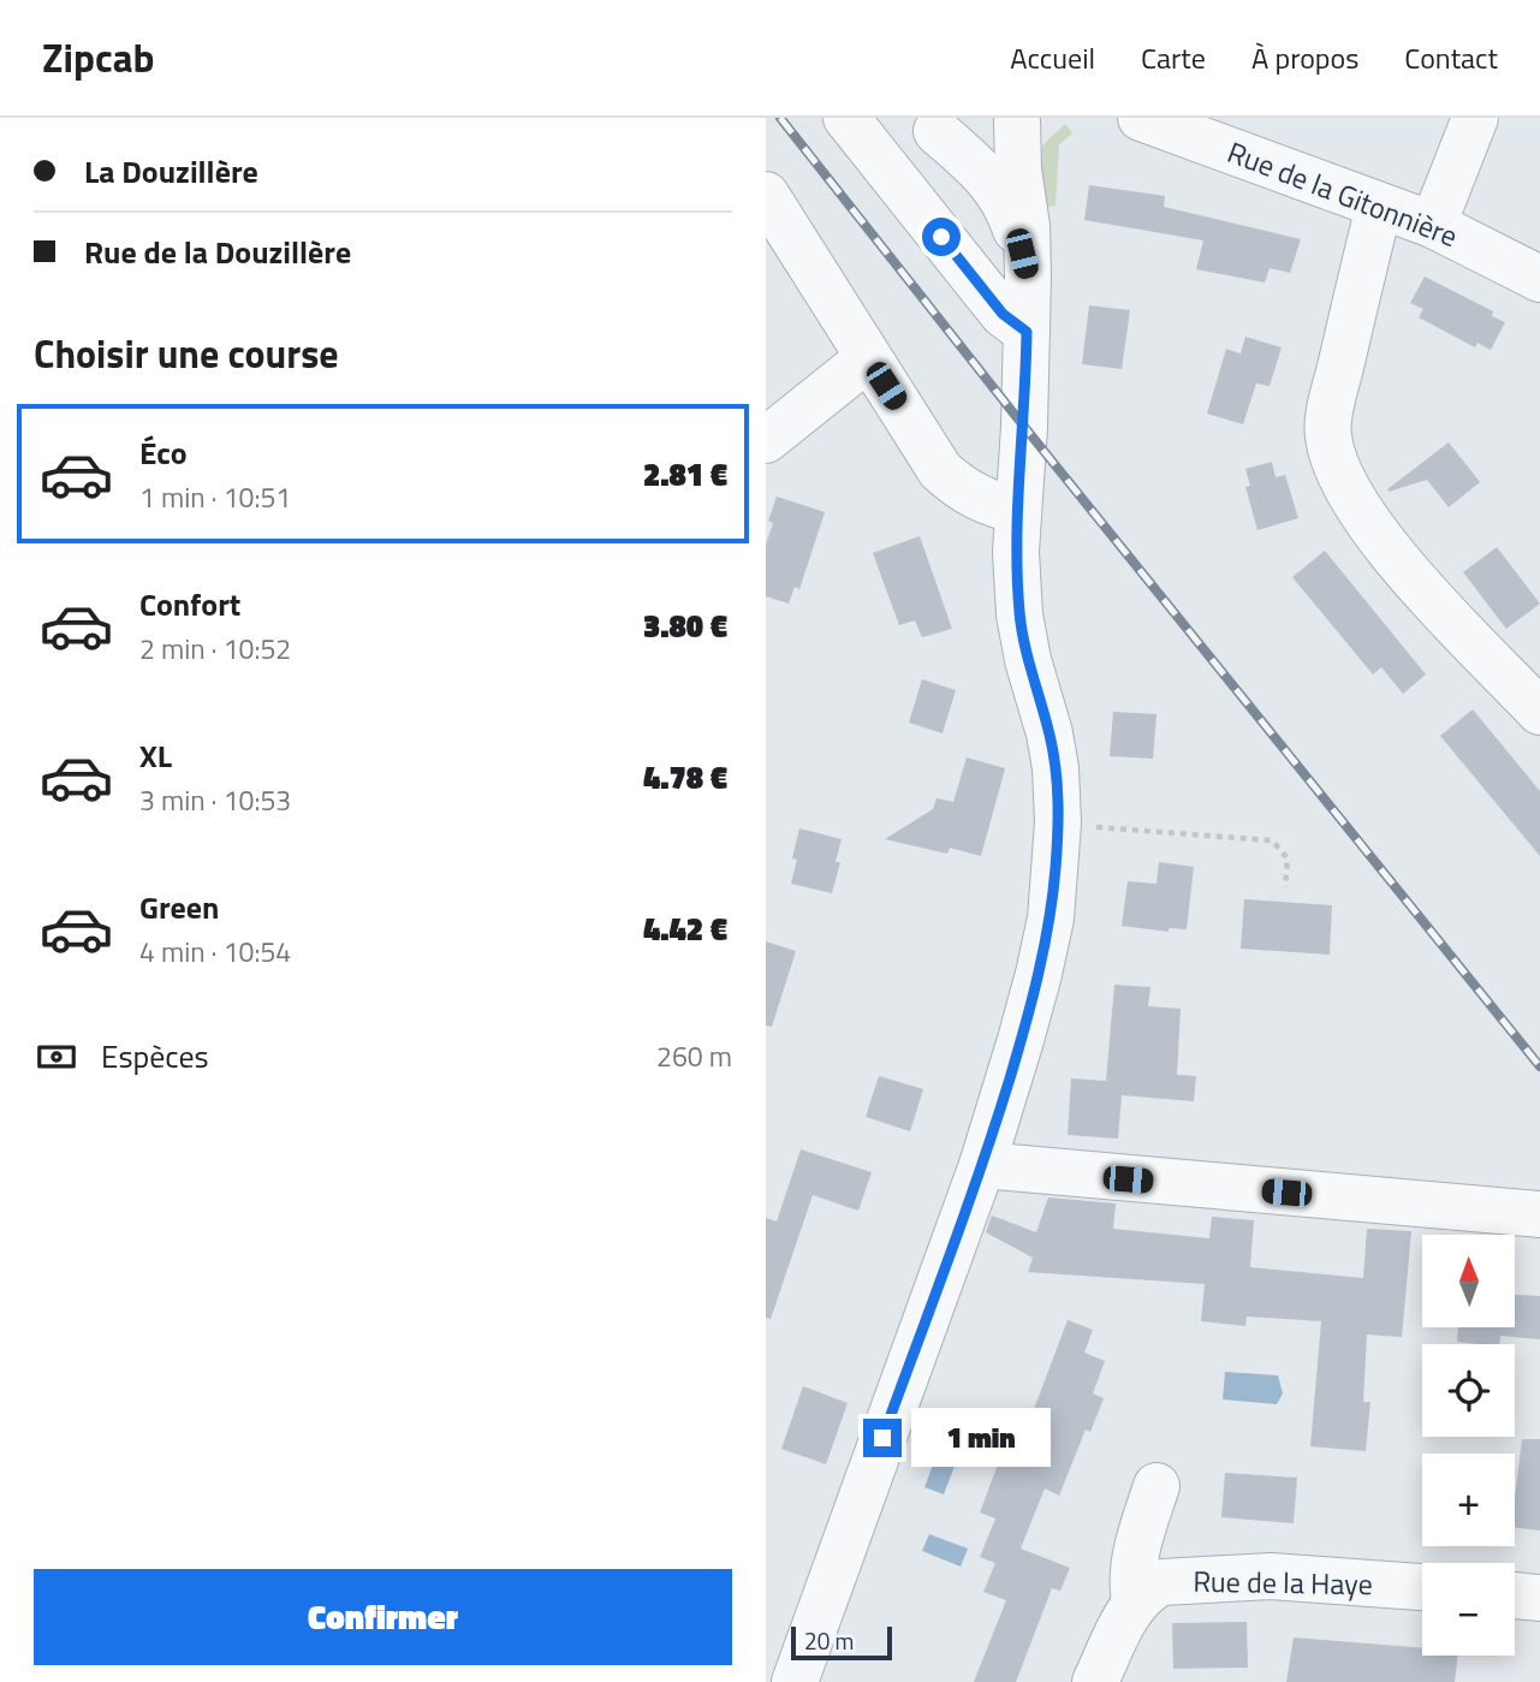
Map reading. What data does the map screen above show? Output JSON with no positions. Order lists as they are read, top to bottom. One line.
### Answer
{"streets":{"street":["Rue de la Gitonnière","Rue de la Haye"]},"scale_bar":"20 m","north":"top","page":{"header":"Zipcab","nav":["Accueil","Carte","À propos","Contact"],"banner":["La Douzillère","Rue de la Douzillère"],"heading":"Choisir une course","list":[{"name":"Éco","note":"1 min · 10:51","value":"2.81 €"},{"name":"Confort","note":"2 min · 10:52","value":"3.80 €"},{"name":"XL","note":"3 min · 10:53","value":"4.78 €"},{"name":"Green","note":"4 min · 10:54","value":"4.42 €"}],"pay":["Espèces","260 m"],"map_buttons":["+","−"],"bubble":"1 min","buttons":"Confirmer","scale":"20 m"}}
